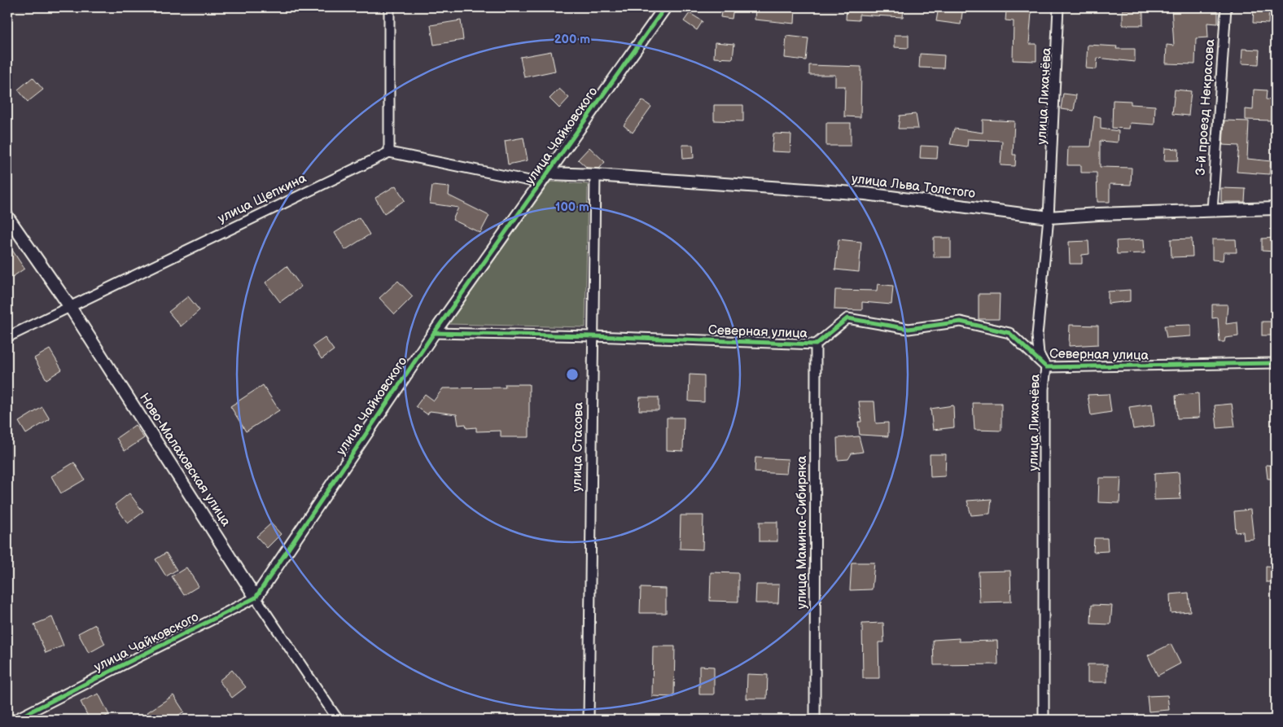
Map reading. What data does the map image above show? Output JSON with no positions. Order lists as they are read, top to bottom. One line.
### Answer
{"streets":{"street":["улица Лихачёва","3-й проезд Некрасова","улица Чайковского","улица Льва Толстого","улица Щепкина","Северная улица","улица Стасова","Ново-Малаховская улица","улица Мамина-Сибиряка"]},"crossings":[["улица Лихачёва","улица Льва Толстого"],["улица Лихачёва","Северная улица"],["3-й проезд Некрасова","улица Льва Толстого"],["улица Чайковского","улица Льва Толстого"],["улица Чайковского","Северная улица"],["улица Чайковского","Ново-Малаховская улица"],["улица Льва Толстого","улица Стасова"],["улица Щепкина","Ново-Малаховская улица"],["Северная улица","улица Стасова"],["Северная улица","улица Мамина-Сибиряка"]],"rings":["200 m","100 m"]}
